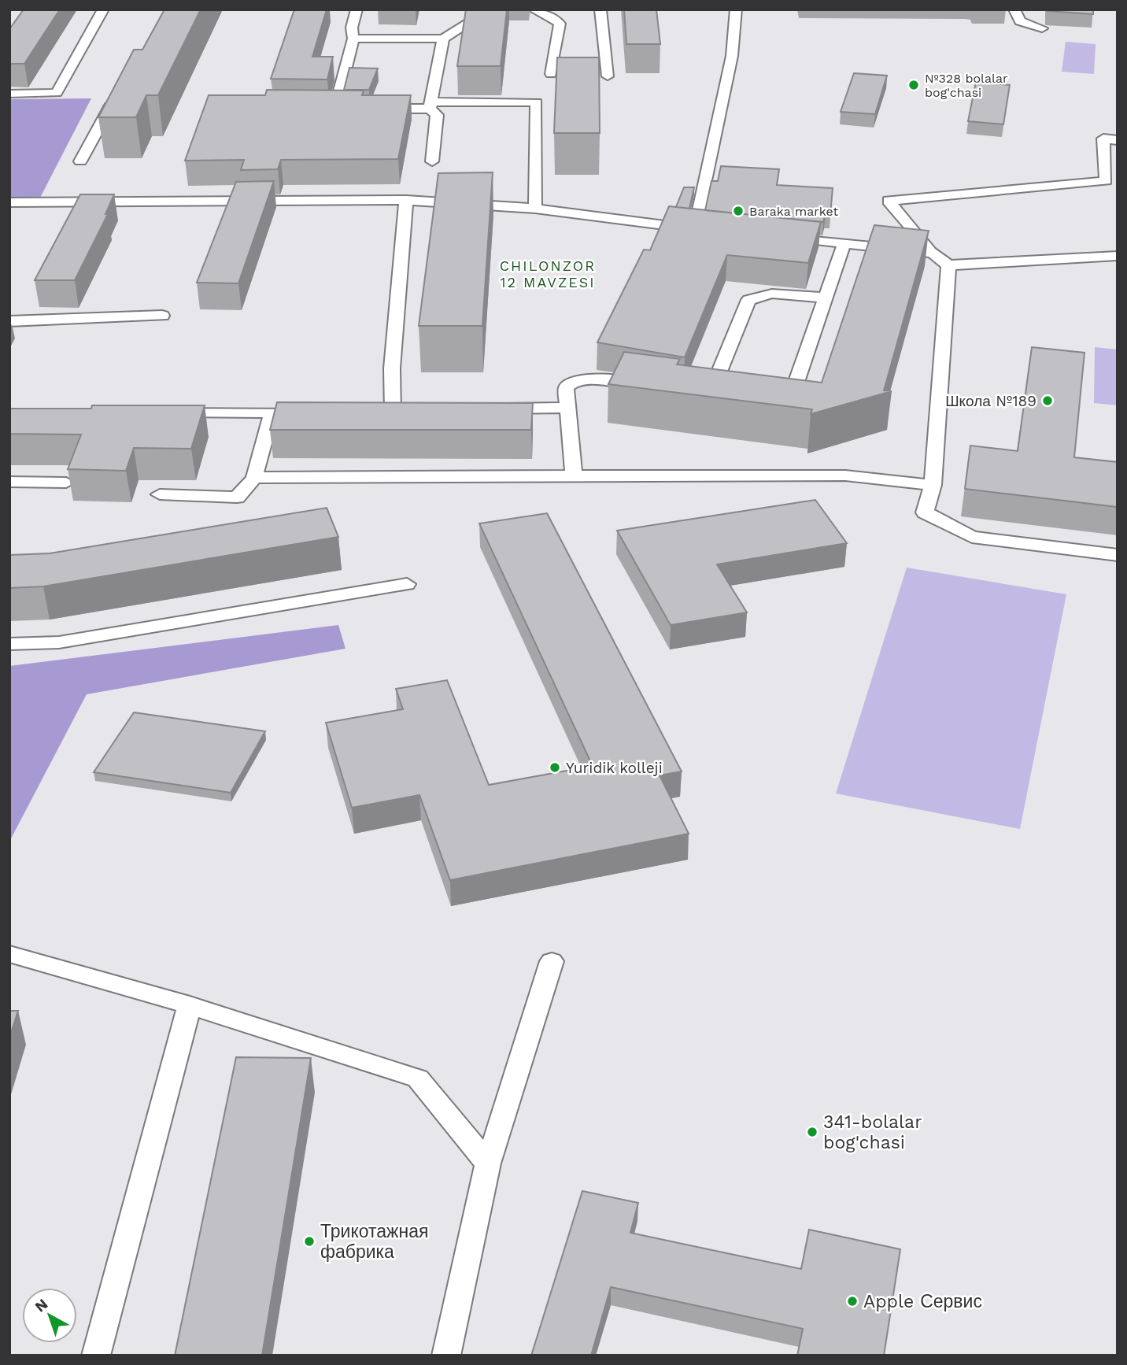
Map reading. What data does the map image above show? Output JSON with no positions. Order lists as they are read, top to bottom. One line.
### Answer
{"districts":["CHILONZOR 12 MAVZESI"],"places":["№328 bolalar bog'chasi","Baraka market","Школа №189","Yuridik kolleji","341-bolalar bog'chasi","Трикотажная фабрика","Apple Сервис"],"north":"top left"}
